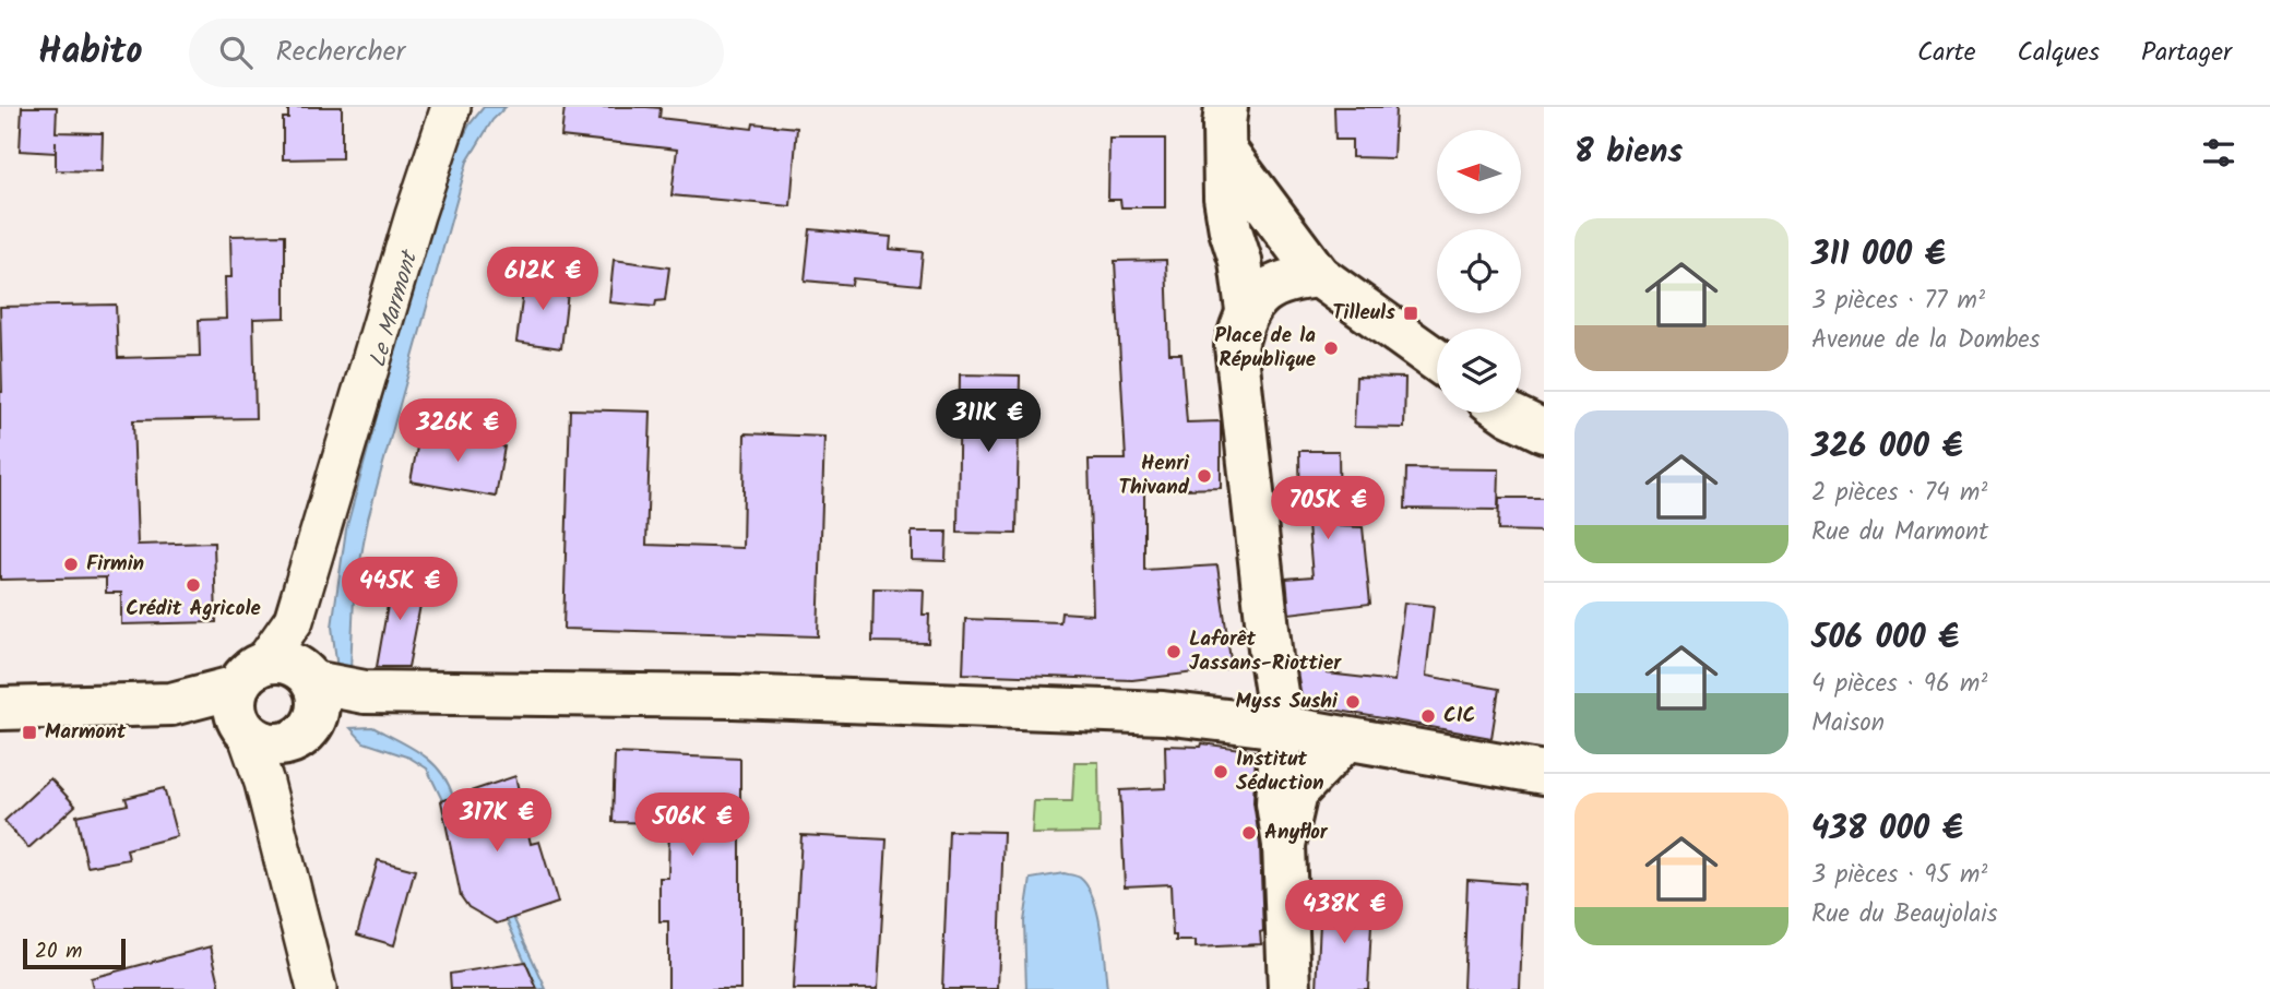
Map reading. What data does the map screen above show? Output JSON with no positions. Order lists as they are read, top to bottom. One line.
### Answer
{"water":["Le Marmont"],"places":{"transit":["Tilleuls","Marmont"],"other":["Place de la République","Henri Thivand","Firmin","Crédit Agricole","Laforêt Jassans-Riottier","Myss Sushi","CIC","Institut Séduction","Anyflor"]},"scale_bar":"20 m","north":"left","page":{"header":"Habito","search":"Rechercher","nav":["Carte","Calques","Partager"],"heading":"8 biens","list":[{"name":"311 000 €","note":"3 pièces · 77 m² · Avenue de la Dombes"},{"name":"326 000 €","note":"2 pièces · 74 m² · Rue du Marmont"},{"name":"506 000 €","note":"4 pièces · 96 m² · Maison"},{"name":"438 000 €","note":"3 pièces · 95 m² · Rue du Beaujolais"}],"price":["612K €","311K €","326K €","705K €","445K €","317K €","506K €","438K €"],"scale":"20 m"}}
